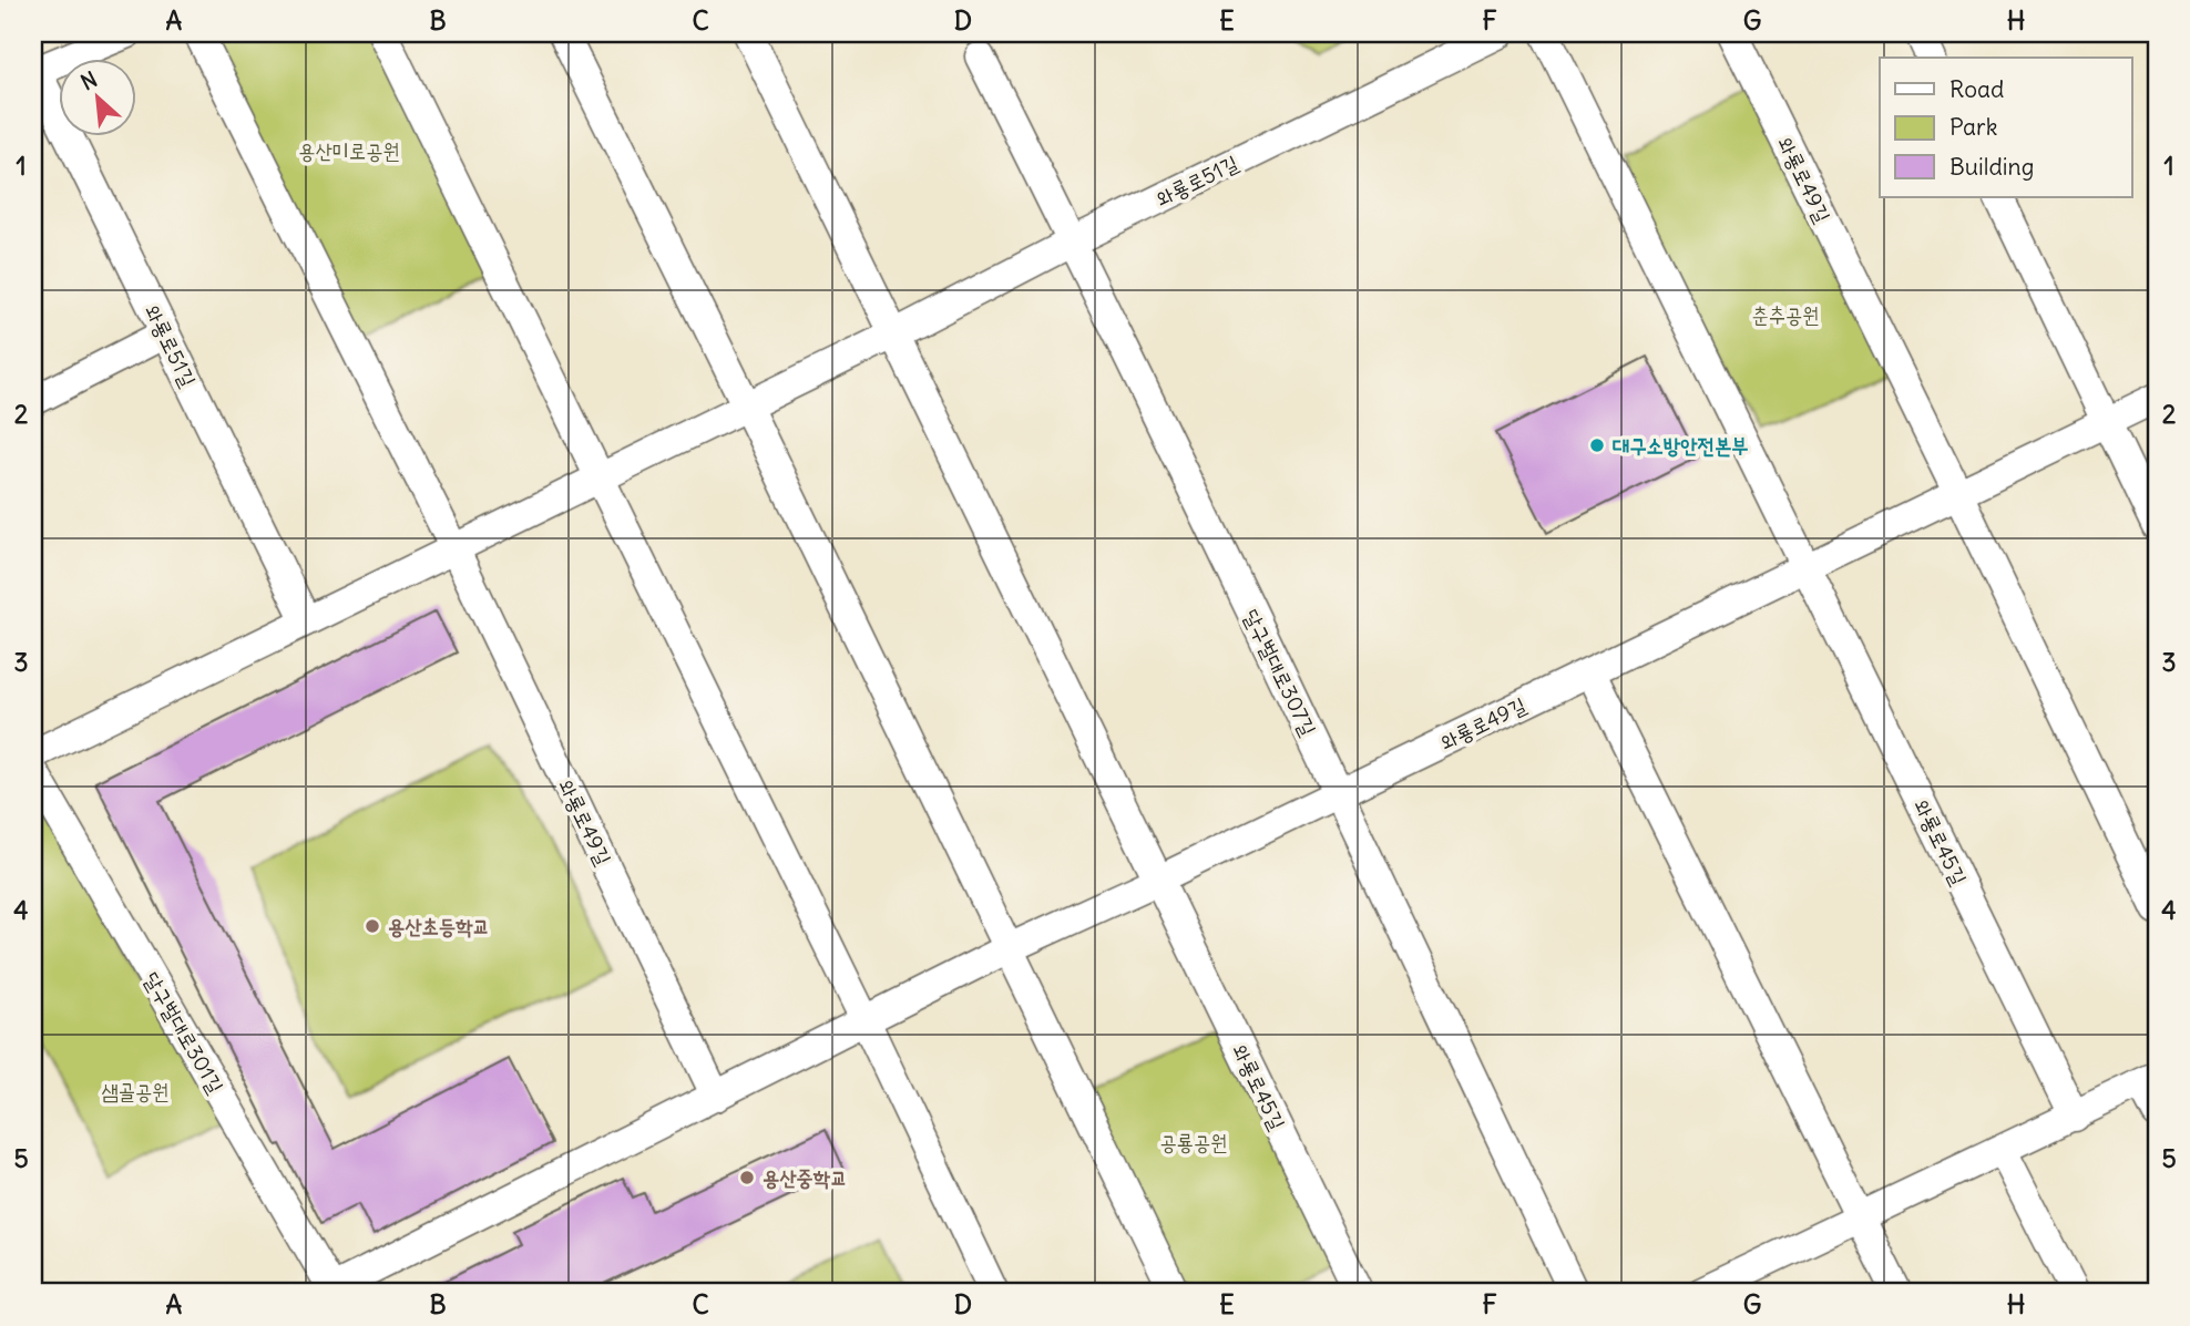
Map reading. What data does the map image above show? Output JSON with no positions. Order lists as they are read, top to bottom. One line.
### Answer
{"streets":{"street":["와룡로49길","와룡로51길","달구벌대로307길","와룡로45길","달구벌대로301길"]},"crossings":[["와룡로49길","와룡로51길"],["와룡로49길","달구벌대로307길"],["와룡로49길","와룡로45길"],["와룡로49길","달구벌대로301길"],["와룡로51길","달구벌대로307길"]],"parks":["용산미로공원","춘추공원","샘골공원","공룡공원"],"places":["대구소방안전본부","용산초등학교","용산중학교"],"legend":["Road","Park","Building"],"north":"top left","grid":{"columns":["A","B","C","D","E","F","G","H"],"rows":["1","2","3","4","5"]}}
